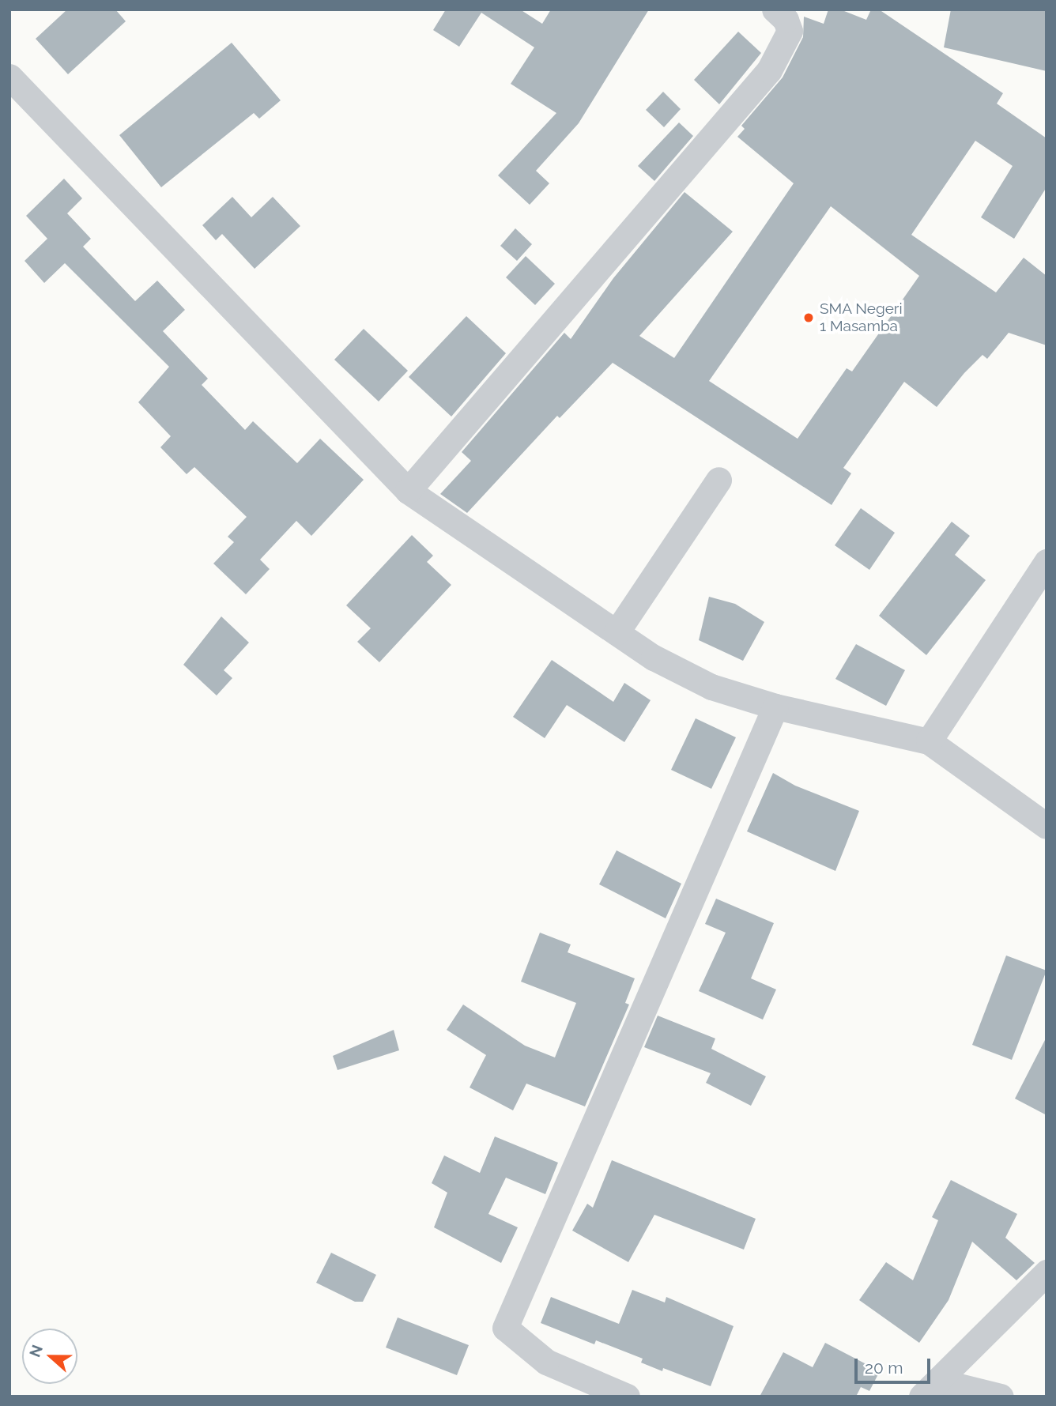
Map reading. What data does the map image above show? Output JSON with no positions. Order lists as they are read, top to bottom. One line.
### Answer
{"places":["SMA Negeri 1 Masamba"],"scale_bar":"20 m","north":"left"}
